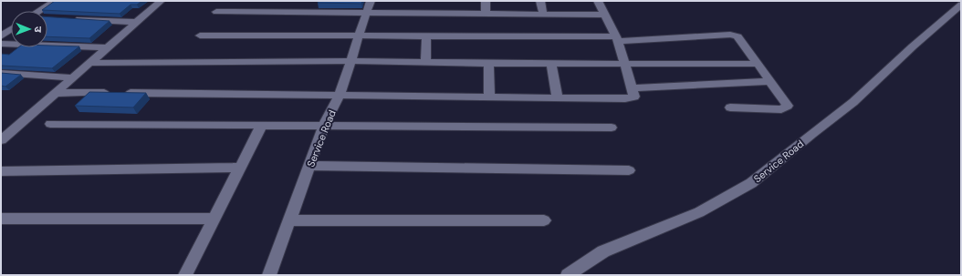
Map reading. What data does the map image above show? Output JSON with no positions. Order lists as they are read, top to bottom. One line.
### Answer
{"streets":{"street":["Service Road"]},"north":"right"}
